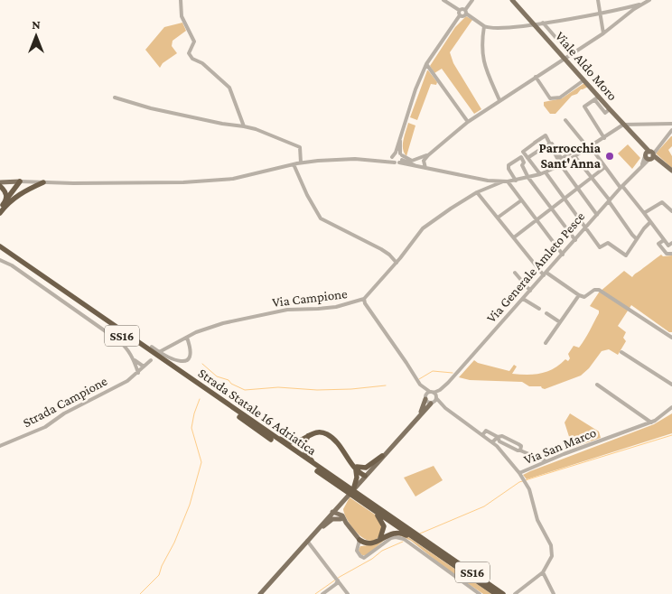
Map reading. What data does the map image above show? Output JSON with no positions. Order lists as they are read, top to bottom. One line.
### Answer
{"streets":{"highway":["SS16","Strada Statale 16 Adriatica"],"main road":["Viale Aldo Moro"],"street":["Via Generale Amleto Pesce","Via Campione","Strada Campione","Via San Marco"]},"crossings":[["Viale Aldo Moro","Via Generale Amleto Pesce"]],"places":["Parrocchia Sant'Anna"],"north":"top"}
